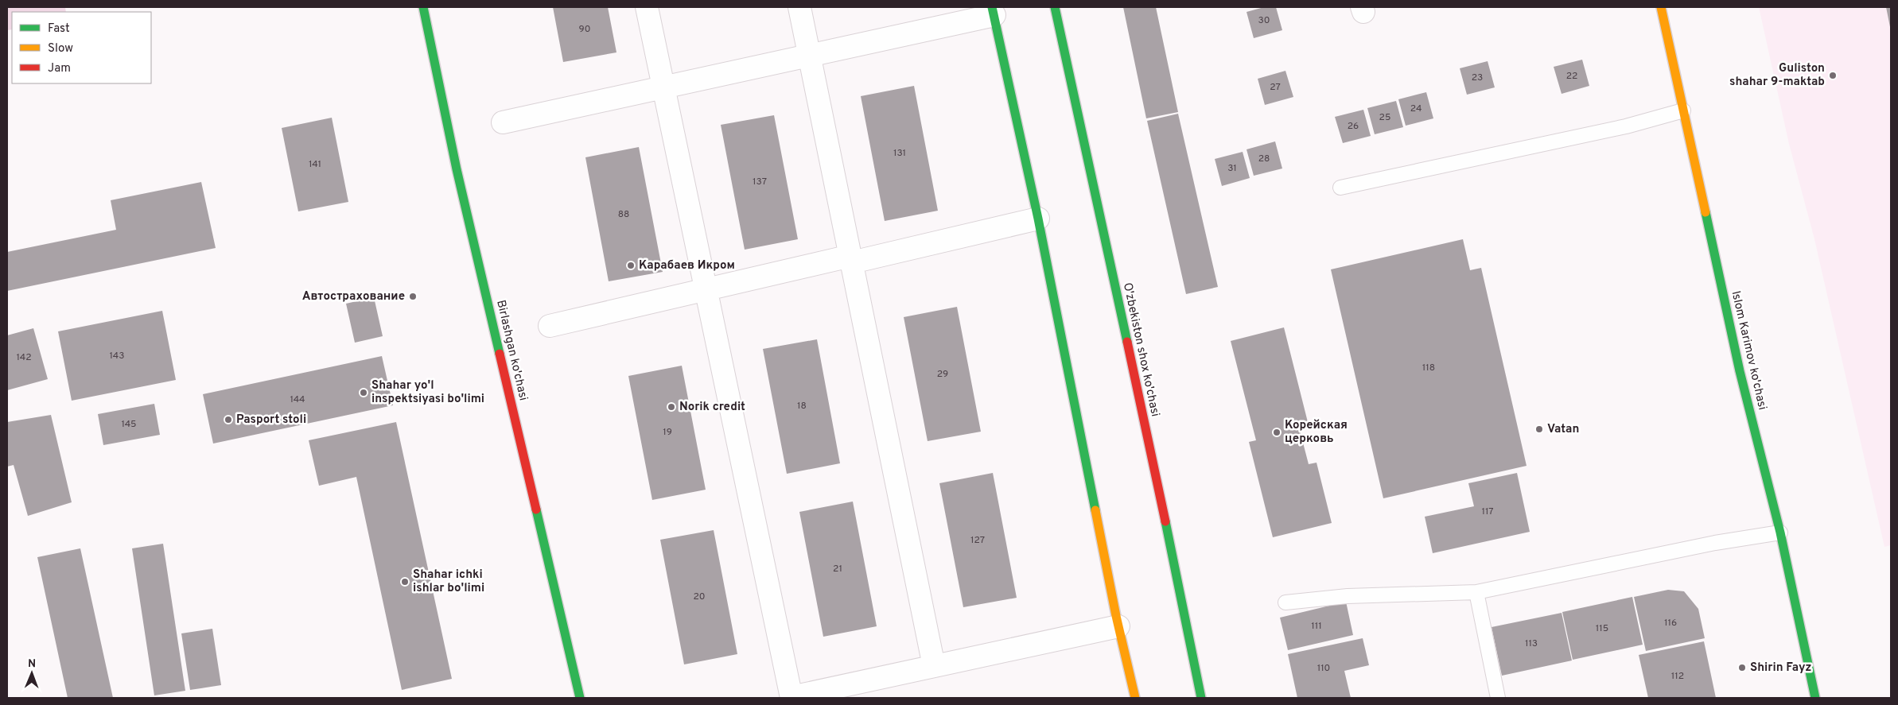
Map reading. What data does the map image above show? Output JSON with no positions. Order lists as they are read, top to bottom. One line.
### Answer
{"streets":{"street":["O'zbekiston shox ko'chasi","Birlashgan ko'chasi","Islom Karimov ko'chasi"]},"places":["Guliston shahar 9-maktab","Карабаев Икром","Автострахование","Shahar yo'l inspektsiyasi bo'limi","Norik credit","Pasport stoli","Vatan","Корейская церковь","Shahar ichki ishlar bo'limi","Shirin Fayz"],"house_numbers":["30","90","22","23","27","24","25","26","131","28","141","31","137","88","143","142","118","29","144","18","145","19","117","127","21","20","116","111","115","113","110","112"],"legend":["Fast","Slow","Jam"],"north":"top"}
